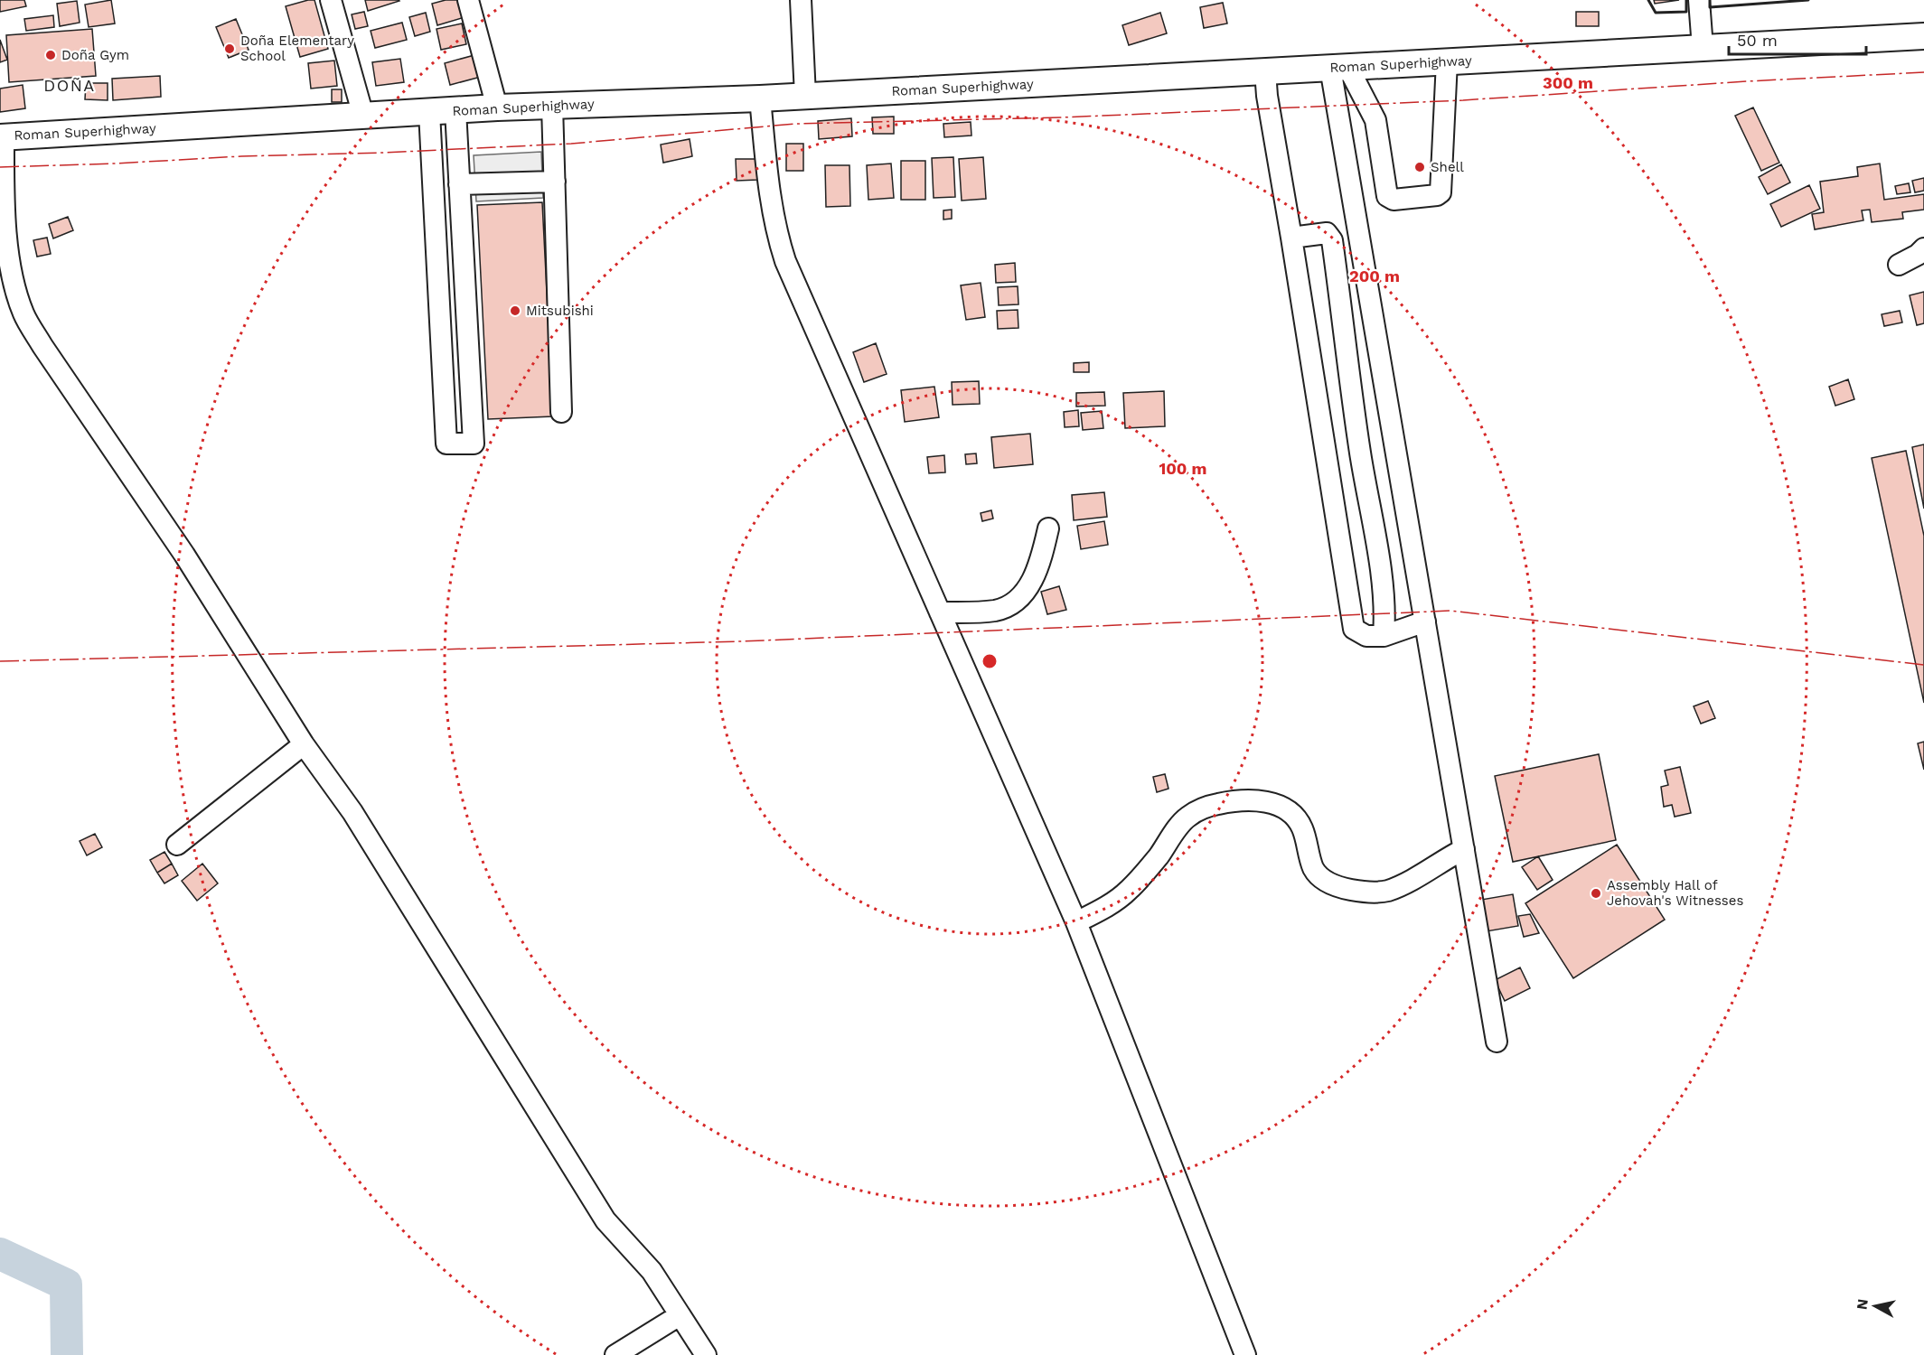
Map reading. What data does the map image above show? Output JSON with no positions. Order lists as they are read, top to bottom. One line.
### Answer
{"streets":{"main road":["Roman Superhighway"]},"districts":["DOÑA"],"places":["Doña Elementary School","Doña Gym","Shell","Mitsubishi","Assembly Hall of Jehovah's Witnesses"],"scale_bar":"50 m","north":"left","rings":["300 m","200 m","100 m"]}
